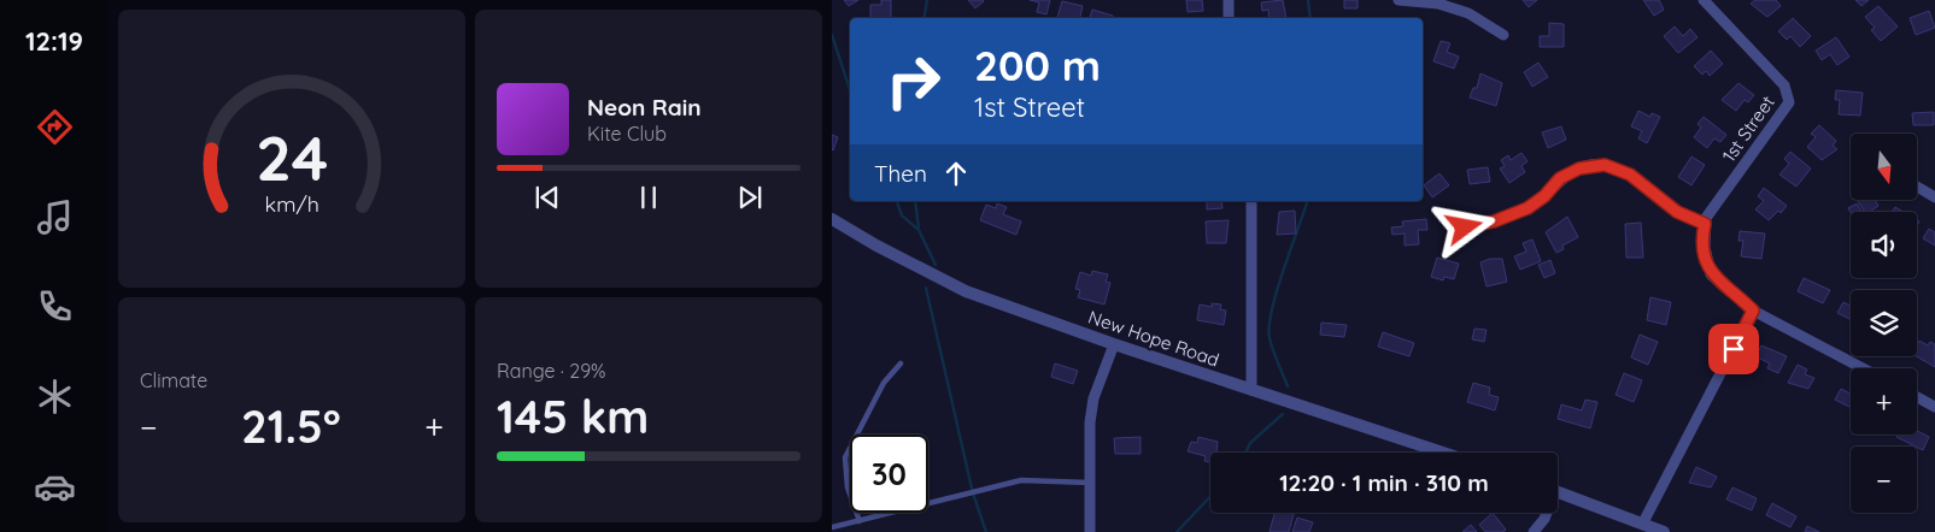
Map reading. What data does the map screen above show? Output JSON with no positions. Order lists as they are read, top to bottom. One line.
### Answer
{"streets":{"street":["1st Street","New Hope Road"]},"north":"bottom","page":{"tabs":"12:19","turn":["200 m","1st Street"],"song":["Neon Rain","Kite Club"],"map_buttons":["+","−"],"then":"Then","tile":["Climate",["Range · 29%","145 km"]],"heat":["−","21.5°","+"],"limit":"30","trip":"12:20 · 1 min · 310 m","gauge":["24","km/h"]}}
